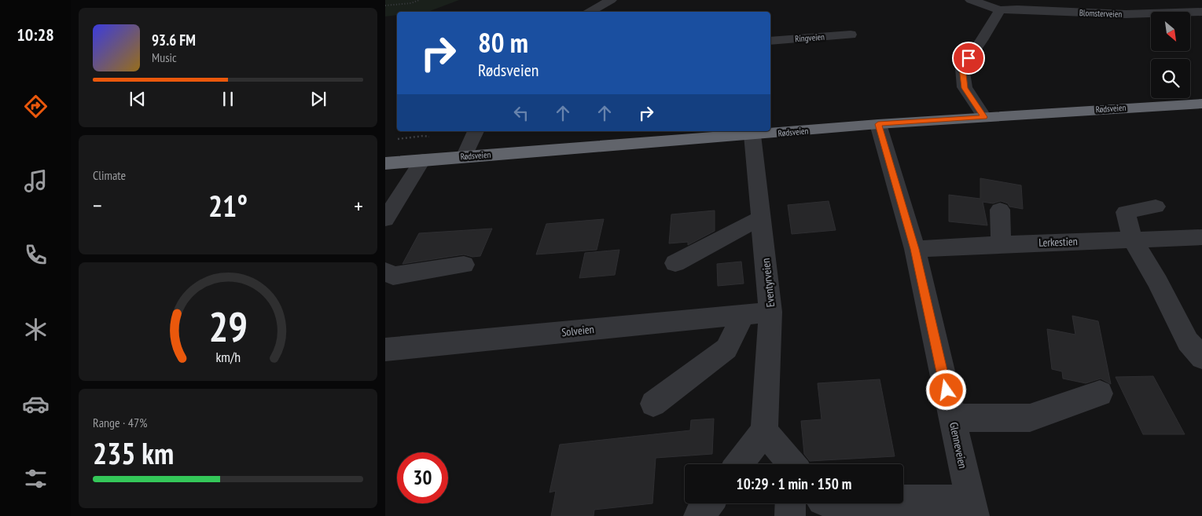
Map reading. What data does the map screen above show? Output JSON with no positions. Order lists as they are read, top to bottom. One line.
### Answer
{"streets":{"highway":["Rødsveien"],"street":["Blomsterveien","Ringveien","Lerkestien","Eventyrveien","Solveien","Glenneveien"]},"crossings":[["Rødsveien","Eventyrveien"],["Rødsveien","Glenneveien"],["Lerkestien","Glenneveien"],["Eventyrveien","Solveien"]],"north":"bottom right","page":{"tabs":"10:28","turn":["80 m","Rødsveien"],"song":["93.6 FM","Music"],"tile":["Climate",["Range · 47%","235 km"]],"heat":["−","21°","+"],"limit":"30","trip":"10:29 · 1 min · 150 m","gauge":["29","km/h"]}}
